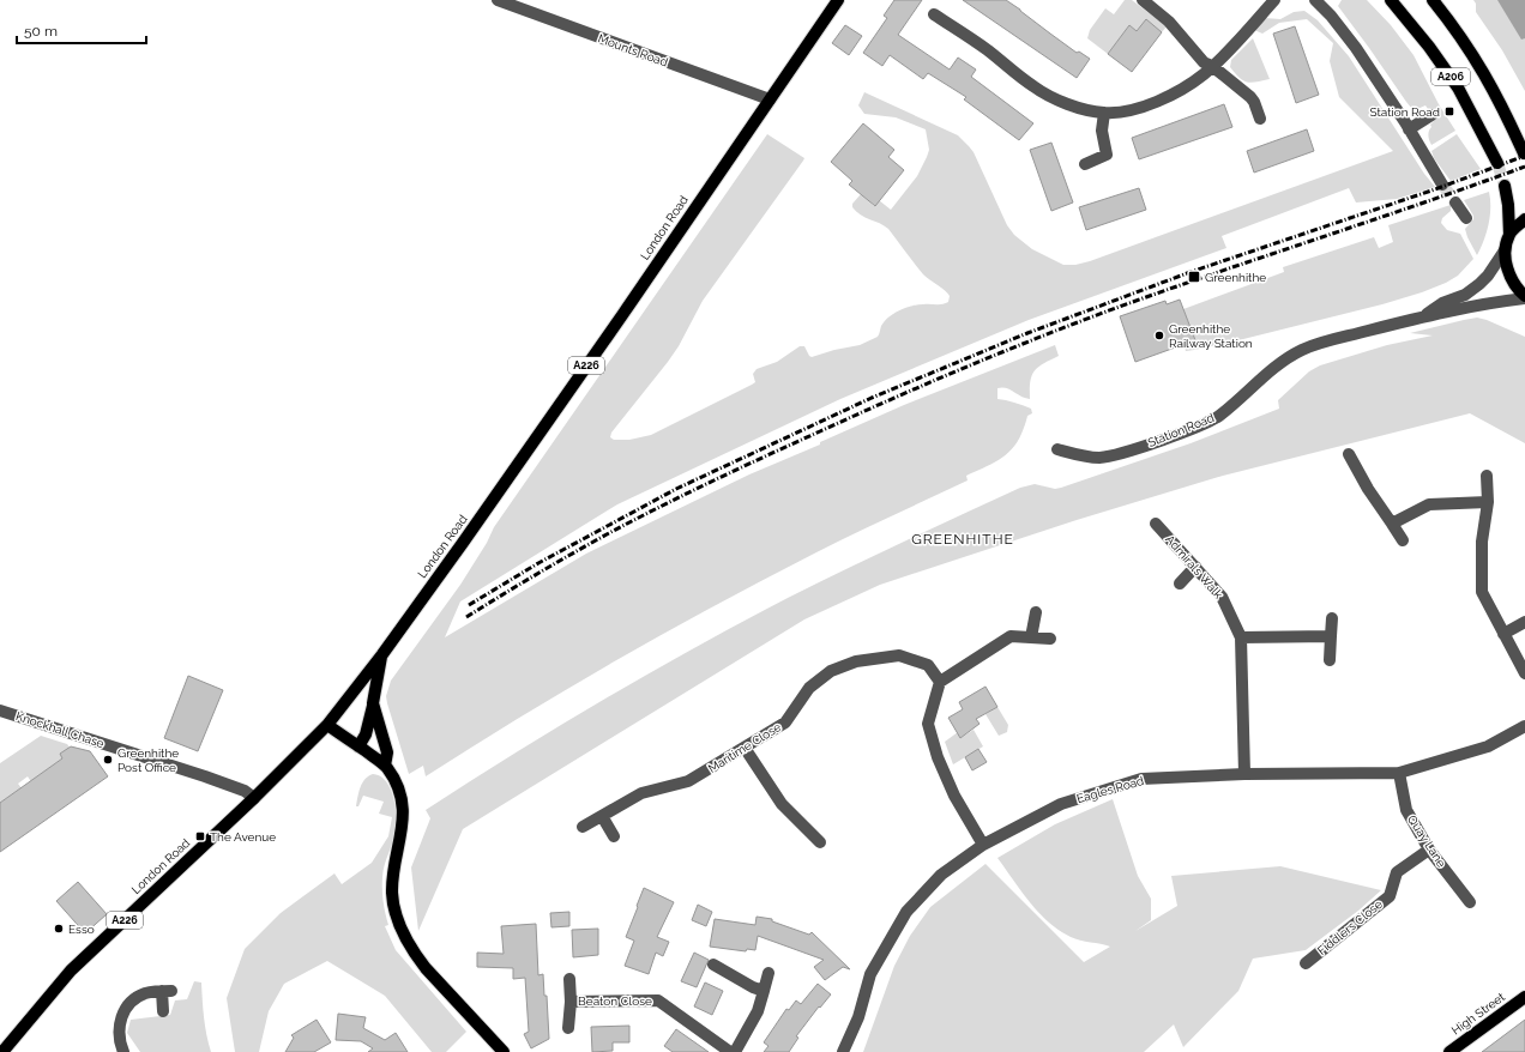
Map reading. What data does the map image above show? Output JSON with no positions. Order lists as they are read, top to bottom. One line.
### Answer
{"streets":{"main road":["A206","London Road","A226","High Street"],"street":["Mounts Road","Station Road","Admirals Walk","Knockhall Chase","Maritime Close","Eagles Road","Quay Lane","Fiddlers Close","Beaton Close"]},"crossings":[["Mounts Road","London Road"],["London Road","Knockhall Chase"],["Admirals Walk","Eagles Road"],["Eagles Road","Quay Lane"],["Quay Lane","Fiddlers Close"]],"districts":["GREENHITHE"],"places":{"transit":["Station Road","Greenhithe","The Avenue"],"other":["Greenhithe Railway Station","Greenhithe Post Office","Esso"]},"scale_bar":"50 m"}
